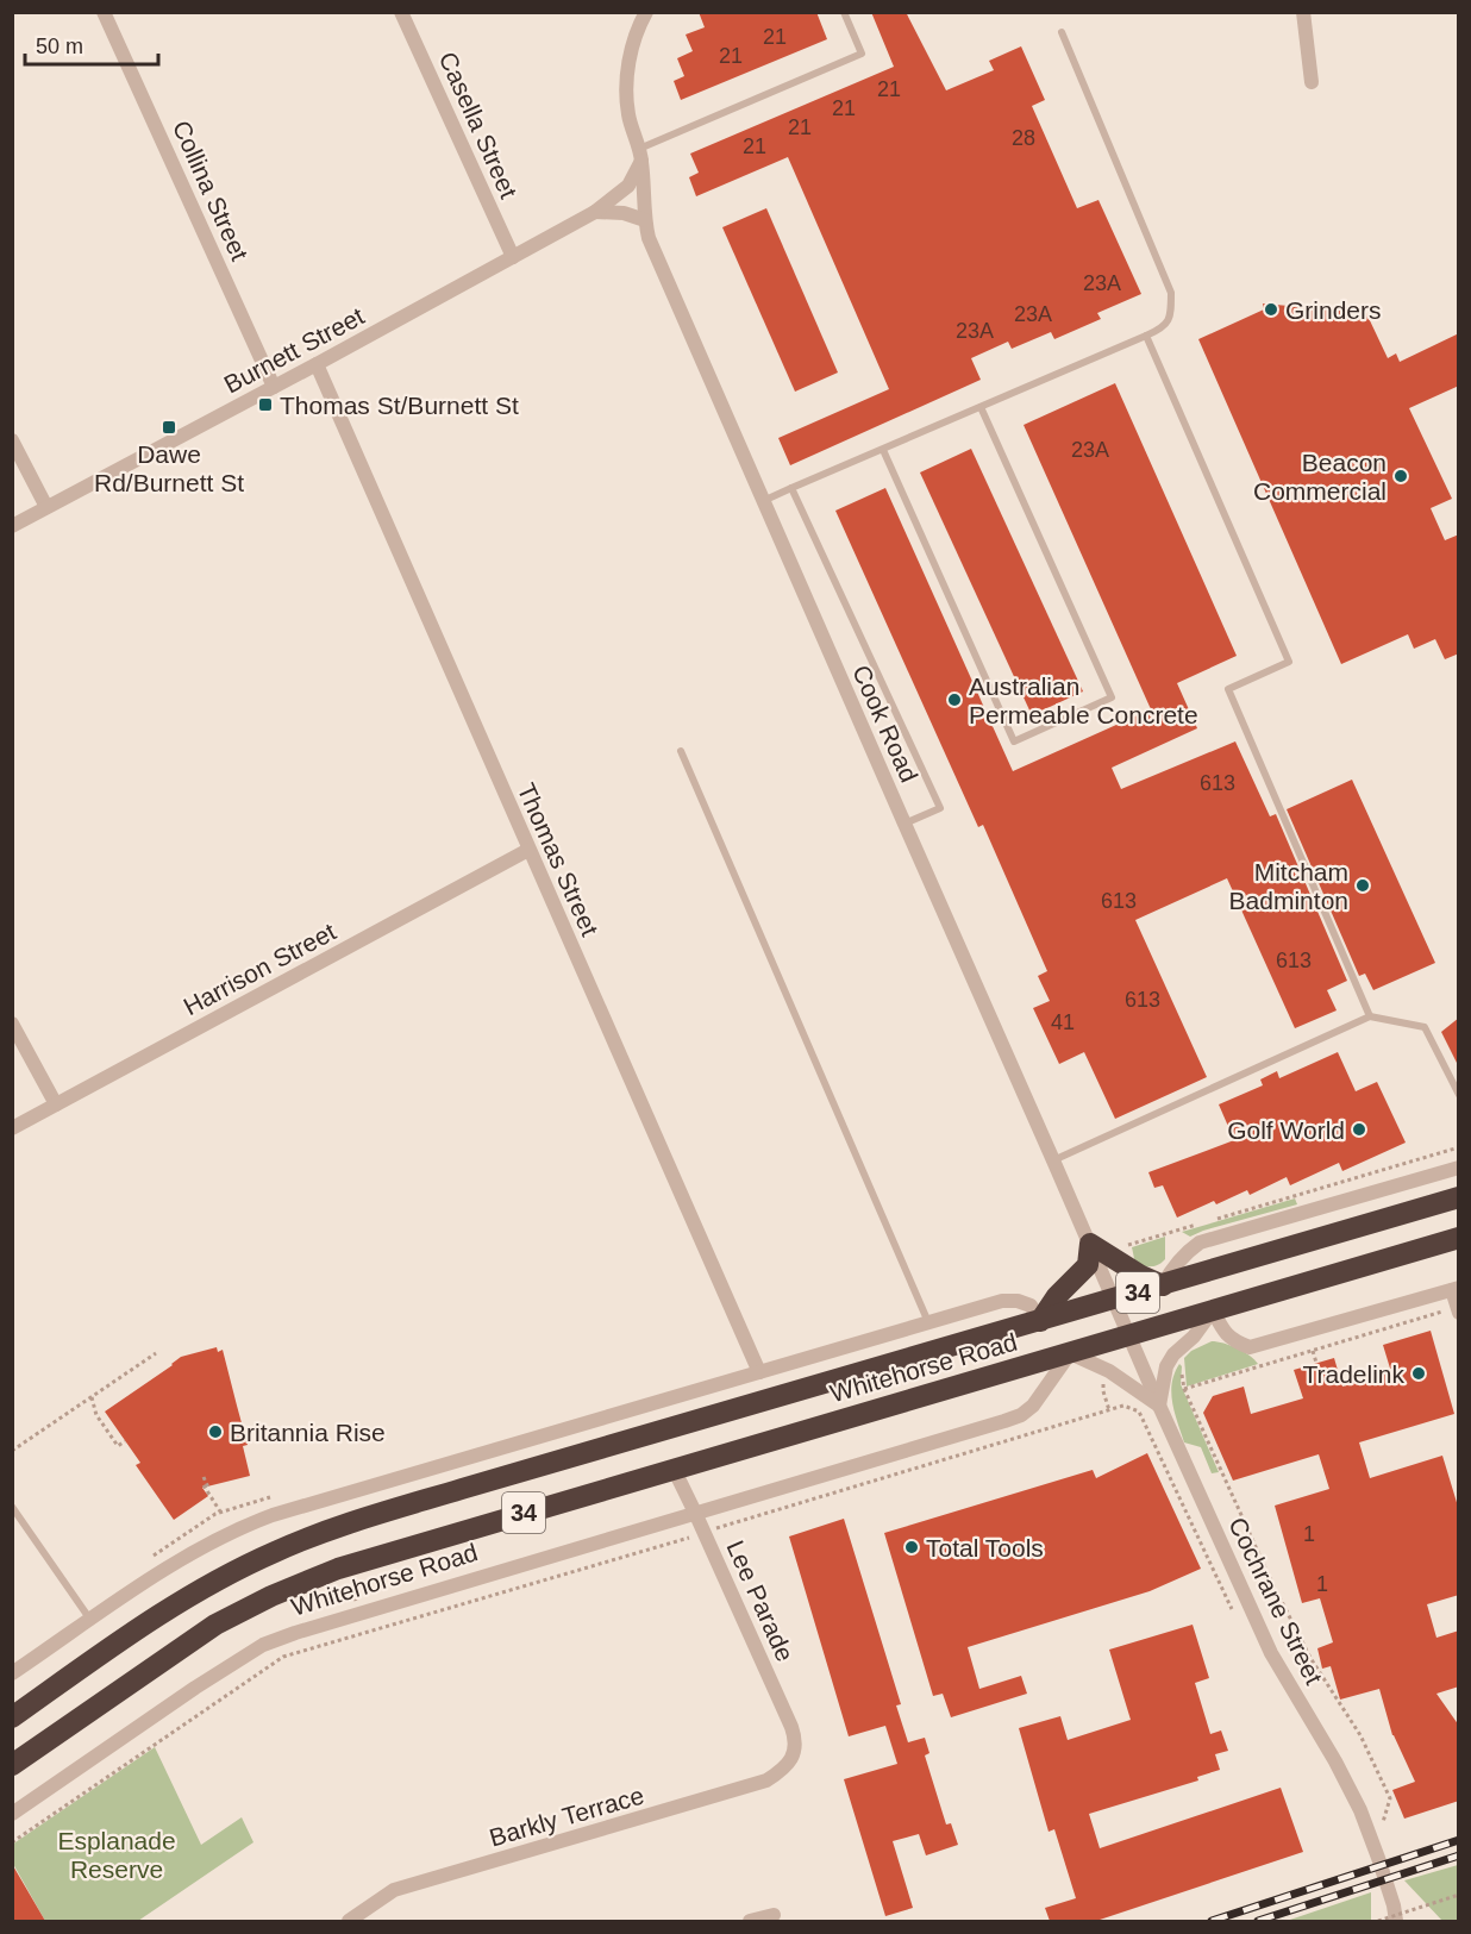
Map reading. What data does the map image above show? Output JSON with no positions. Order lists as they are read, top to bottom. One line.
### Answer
{"streets":{"highway":["34","Whitehorse Road"],"street":["Casella Street","Collina Street","Burnett Street","Cook Road","Thomas Street","Harrison Street","Lee Parade","Cochrane Street","Barkly Terrace"]},"crossings":[["Casella Street","Burnett Street"],["Collina Street","Burnett Street"],["Burnett Street","Cook Road"],["Burnett Street","Thomas Street"],["Cook Road","Whitehorse Road"],["Cook Road","Cochrane Street"],["Thomas Street","Harrison Street"],["Thomas Street","Whitehorse Road"],["Whitehorse Road","Lee Parade"],["Whitehorse Road","Cochrane Street"],["Lee Parade","Barkly Terrace"]],"parks":["Esplanade Reserve"],"places":{"other":["Grinders","Beacon Commercial","Australian Permeable Concrete","Mitcham Badminton","Golf World","Tradelink","Britannia Rise","Total Tools"],"transit":["Thomas St/Burnett St","Dawe Rd/Burnett St"]},"house_numbers":["21","21","21","21","21","28","21","23A","23A","23A","23A","613","613","613","613","41","1","1"],"scale_bar":"50 m"}
